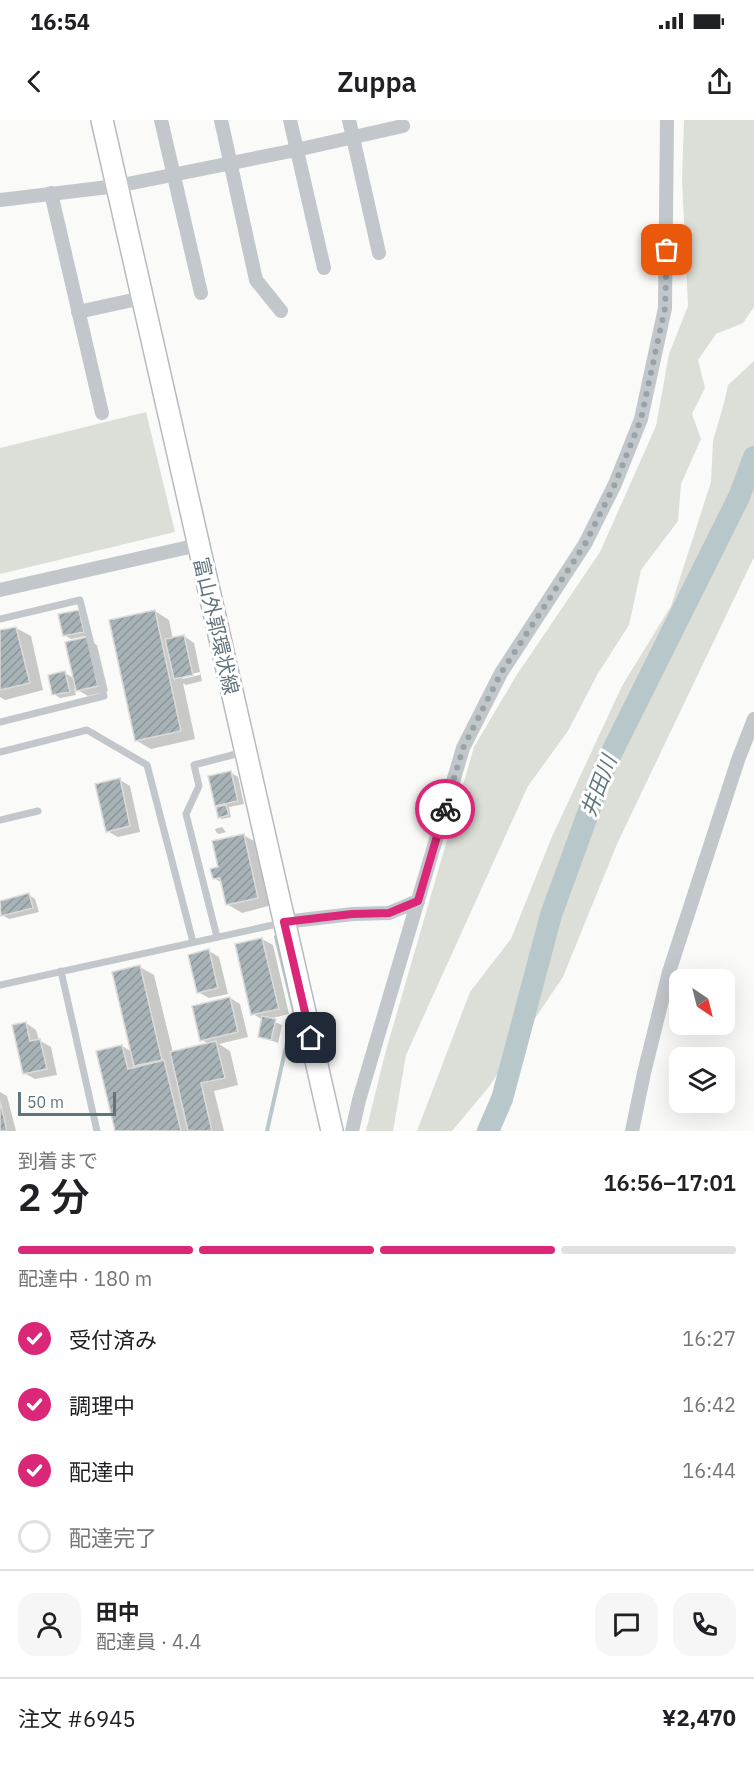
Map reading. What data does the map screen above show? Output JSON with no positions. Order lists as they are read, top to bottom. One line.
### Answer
{"streets":{"main road":["富山外郭環状線"]},"water":["井田川"],"scale_bar":"50 m","north":"bottom right","page":{"status":"16:54","header":"Zuppa","scale":"50 m","heading":["2 分","到着まで","16:56–17:01"],"panel":["田中","配達員 · 4.4","注文 #6945","¥2,470"],"bar":"配達中 · 180 m","list":[["受付済み","16:27"],["調理中","16:42"],["配達中","16:44"],"配達完了"]}}
